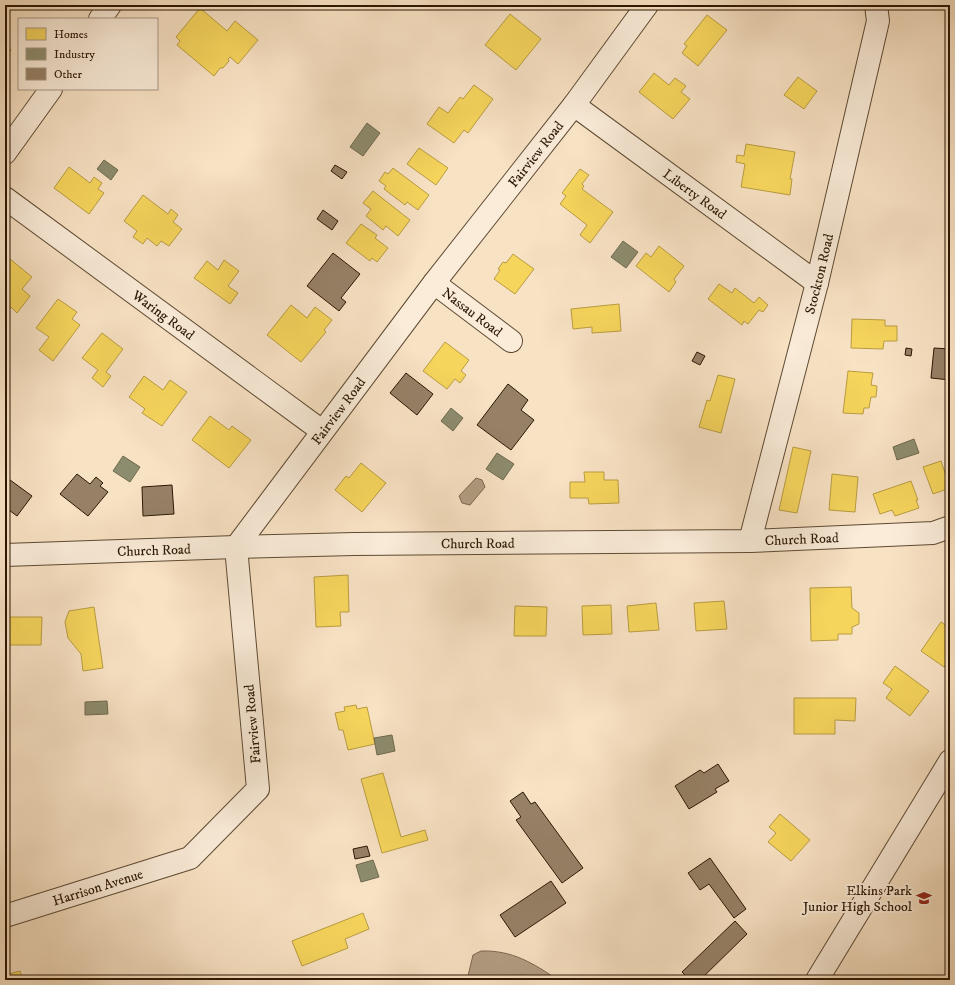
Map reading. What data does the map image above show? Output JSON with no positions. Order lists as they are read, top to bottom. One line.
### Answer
{"streets":{"street":["Fairview Road","Liberty Road","Stockton Road","Nassau Road","Waring Road","Church Road","Harrison Avenue"]},"crossings":[["Fairview Road","Liberty Road"],["Fairview Road","Nassau Road"],["Fairview Road","Waring Road"],["Fairview Road","Church Road"],["Fairview Road","Harrison Avenue"],["Liberty Road","Stockton Road"],["Stockton Road","Church Road"]],"places":{"school or university":["Elkins Park Junior High School"]},"legend":["Homes","Industry","Other"]}
